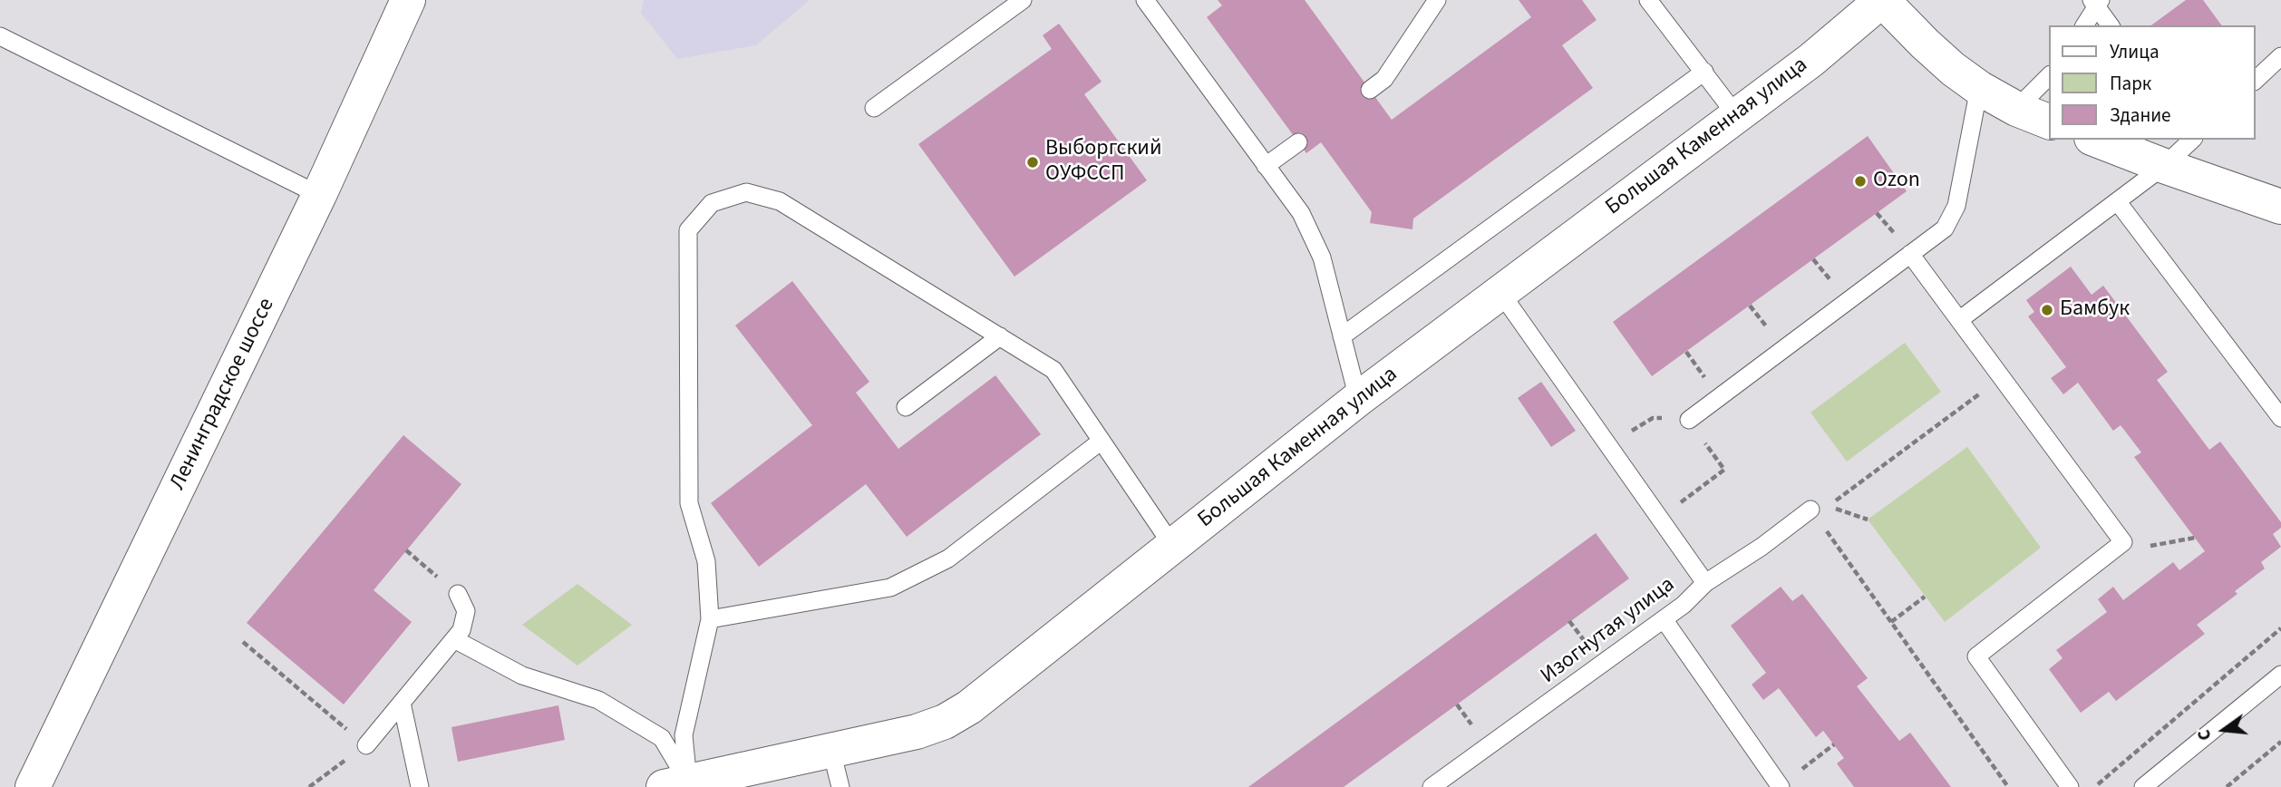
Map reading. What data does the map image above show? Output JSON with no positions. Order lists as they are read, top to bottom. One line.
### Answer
{"streets":{"street":["Большая Каменная улица","Ленинградское шоссе"],"lane":["Изогнутая улица"]},"places":["Выборгский ОУФССП","Ozon","Бамбук"],"legend":["Улица","Парк","Здание"],"north":"left"}
